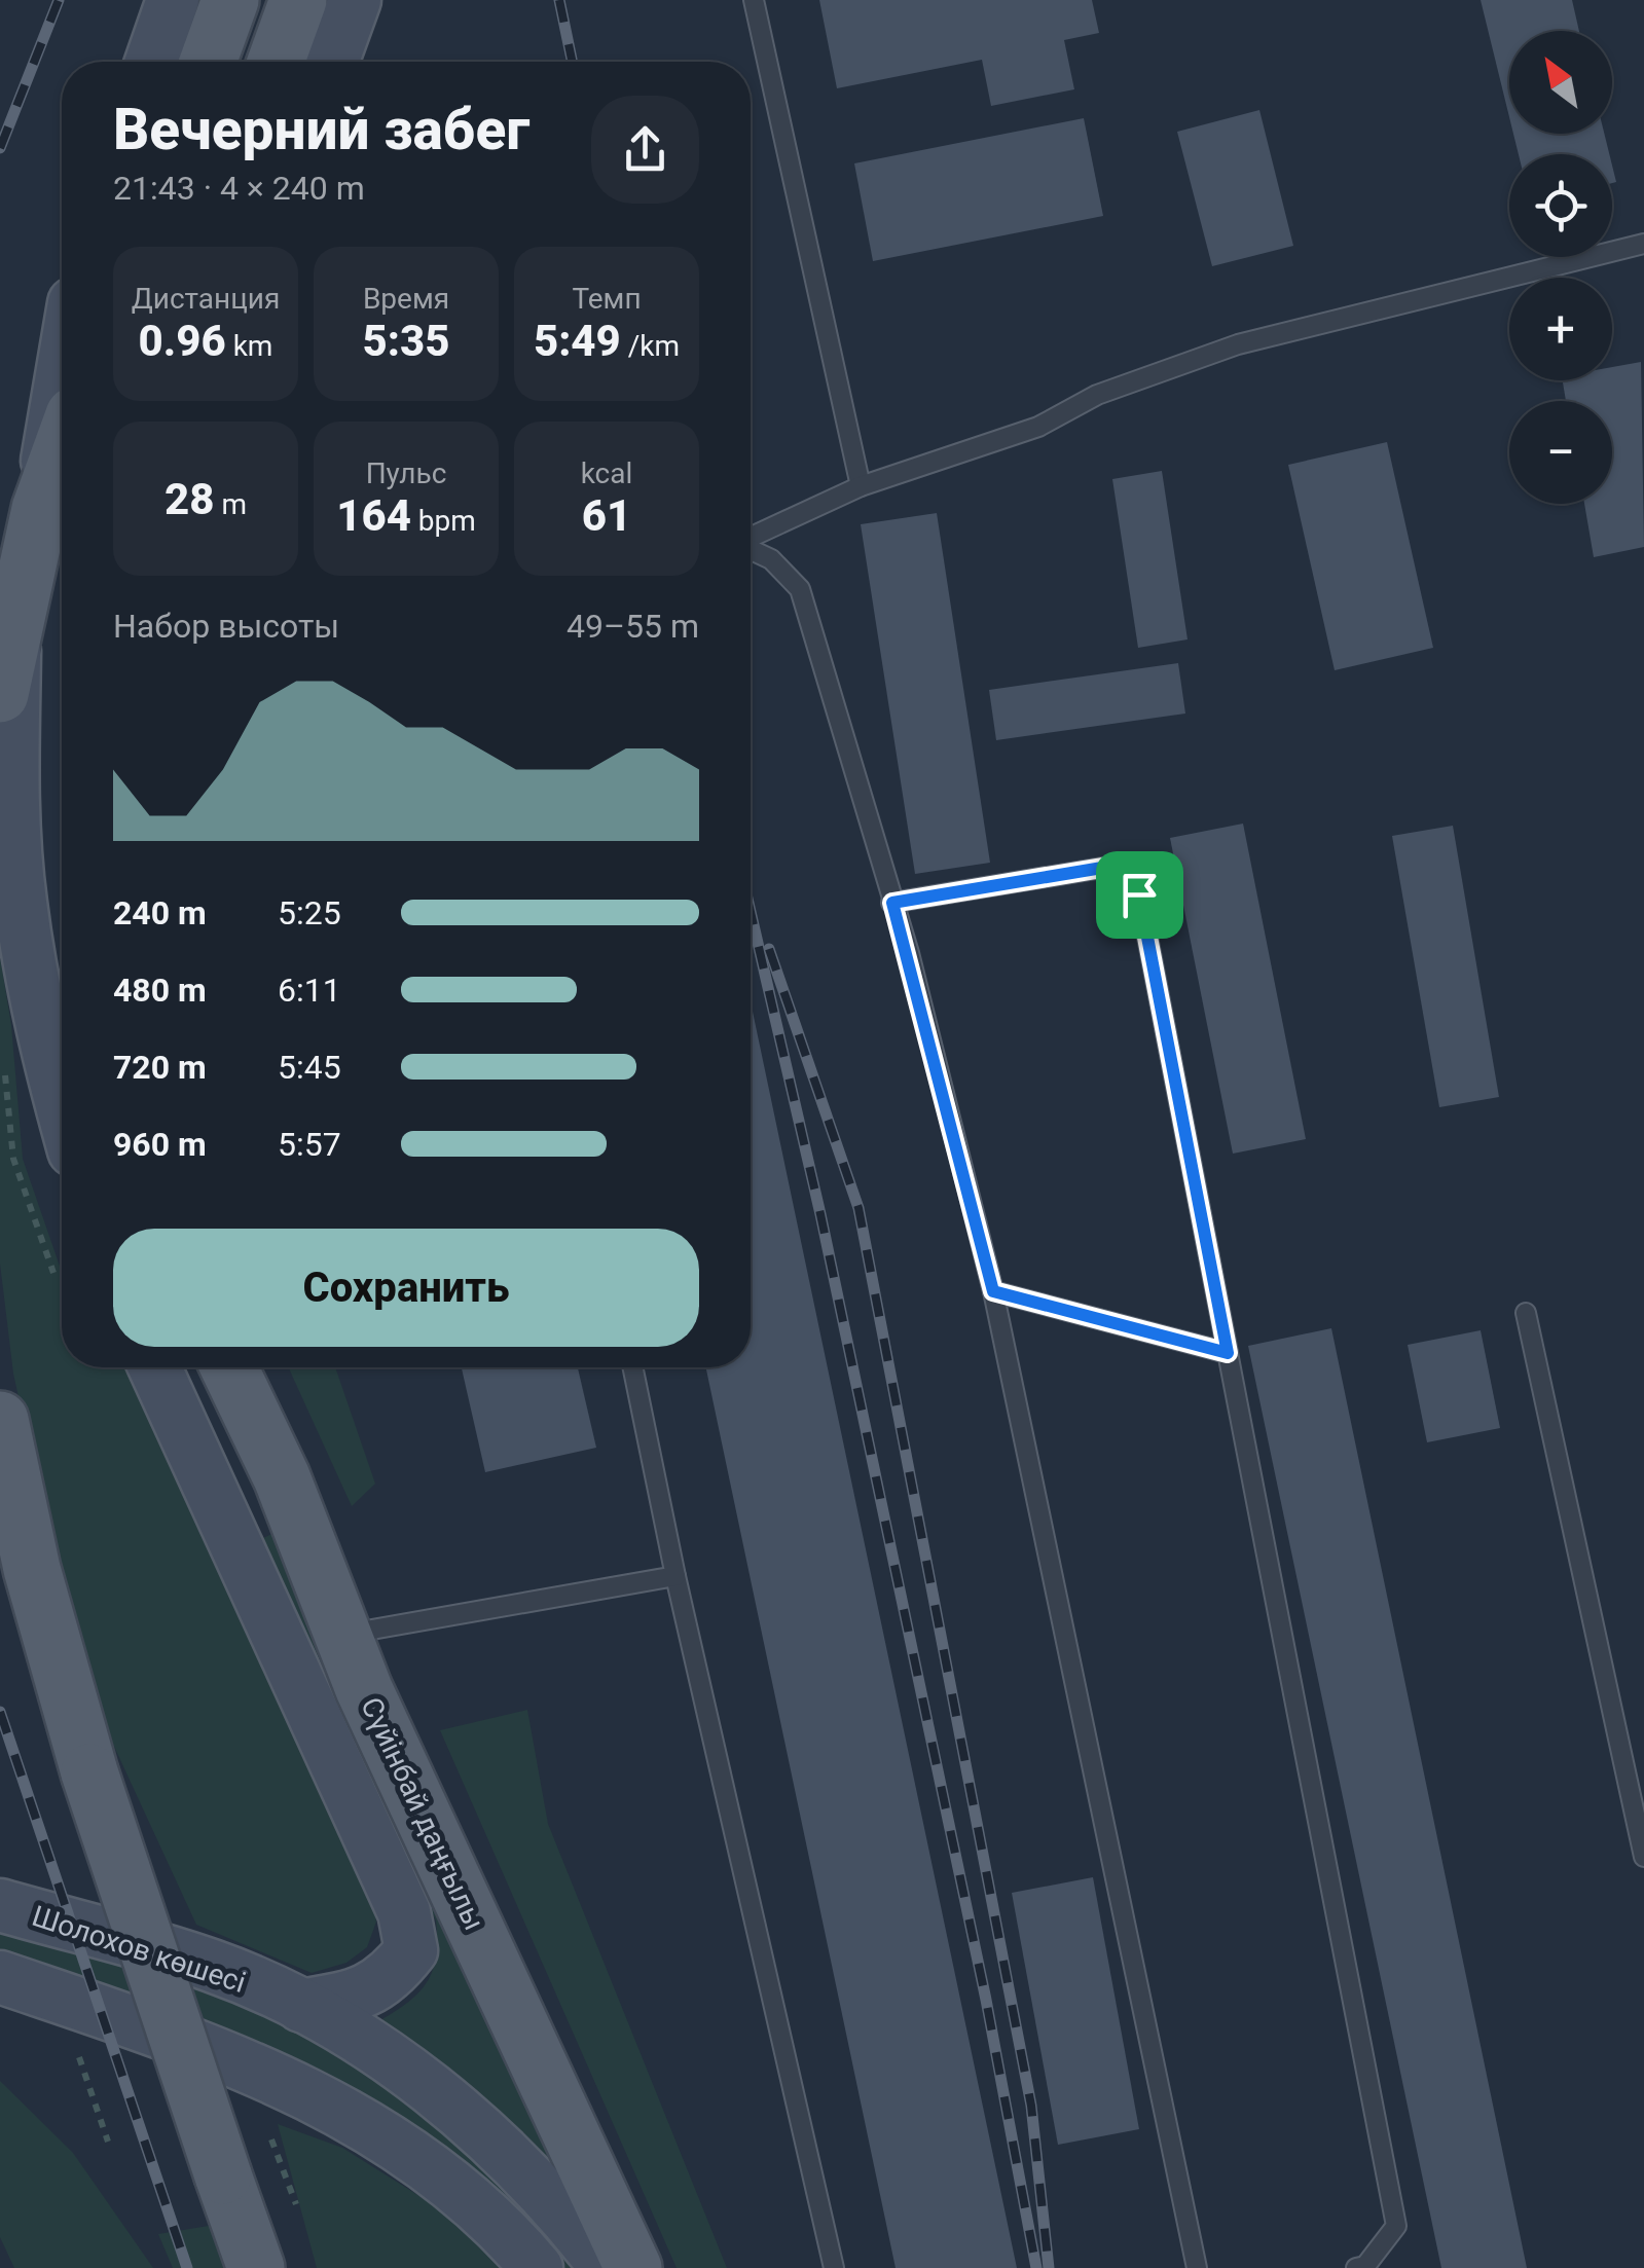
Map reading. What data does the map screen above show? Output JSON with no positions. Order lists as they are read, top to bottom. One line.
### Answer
{"streets":{"main road":["Сүйінбай даңғылы","Шолохов көшесі"]},"crossings":[["Сүйінбай даңғылы","Шолохов көшесі"]],"north":"top left","page":{"map_buttons":["+","−"],"heading":["Вечерний забег","21:43 · 4 × 240 m"],"stats":[["Дистанция","0.96 km"],["Время","5:35"],["Темп","5:49 /km"],["28 m"],["Пульс","164 bpm"],["kcal","61"]],"chart":["Набор высоты","49–55 m"],"list":[{"name":"240 m","note":"5:25"},{"name":"480 m","note":"6:11"},{"name":"720 m","note":"5:45"},{"name":"960 m","note":"5:57"}],"buttons":"Сохранить"}}
